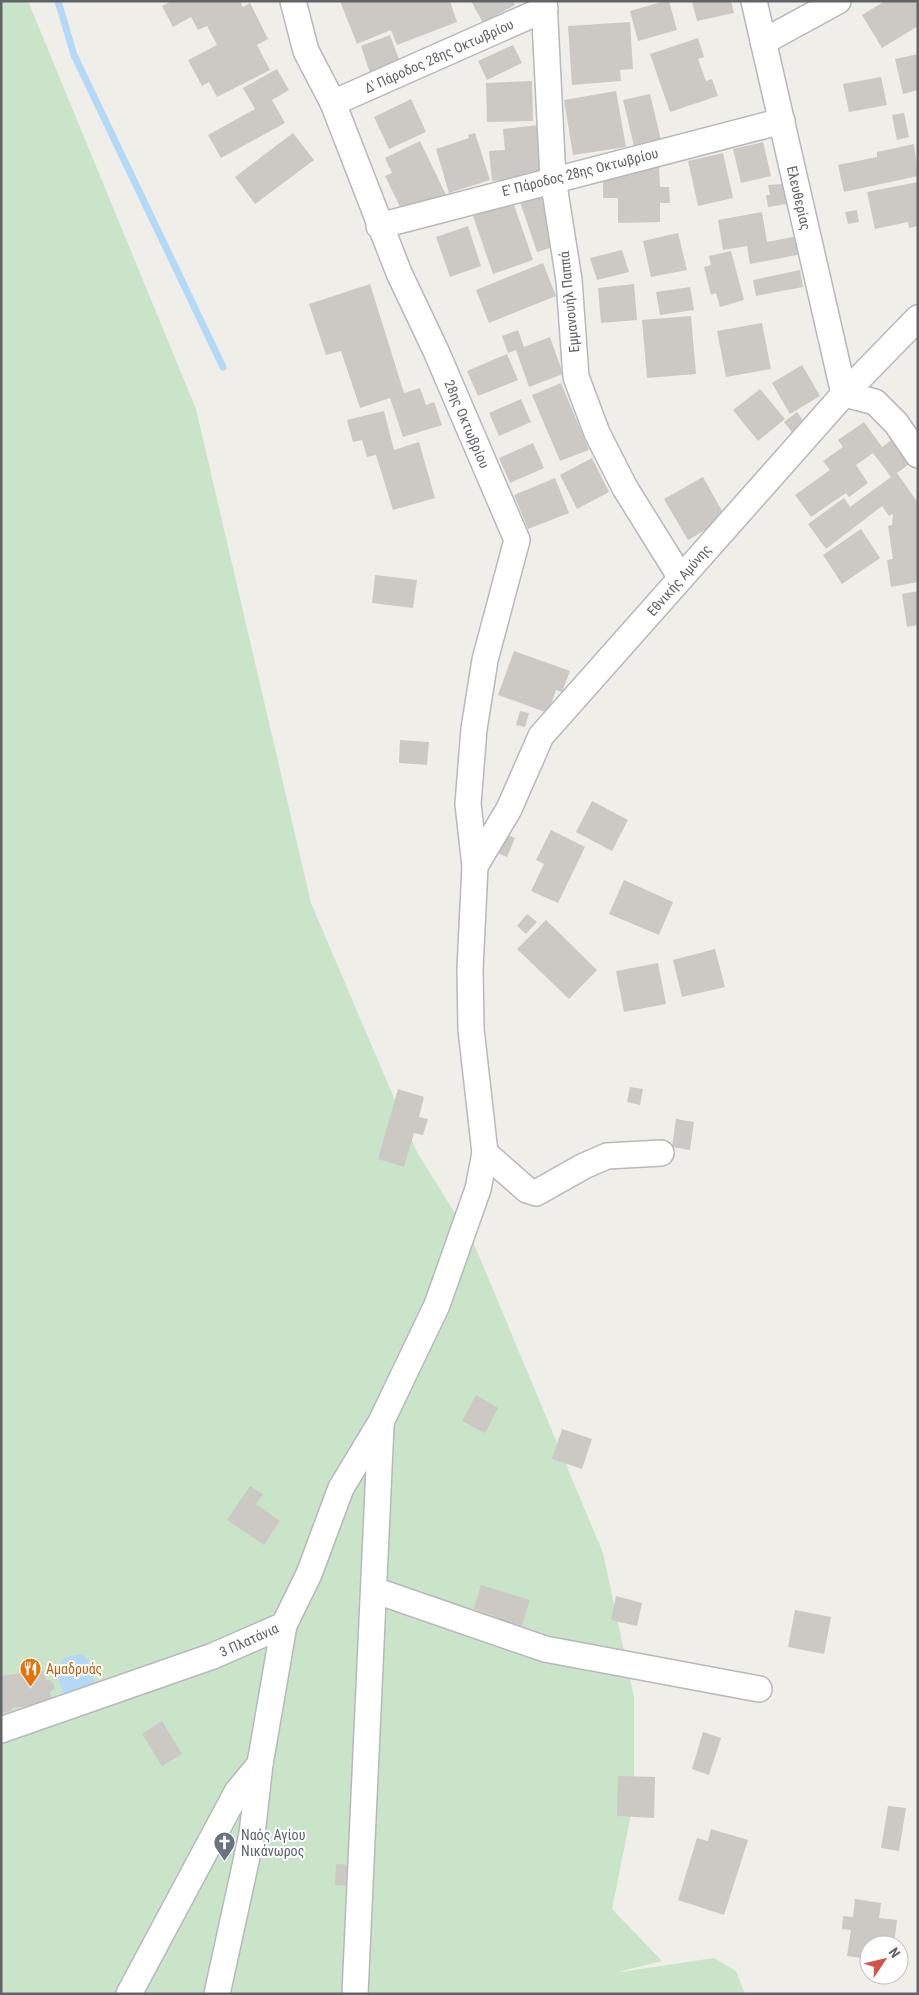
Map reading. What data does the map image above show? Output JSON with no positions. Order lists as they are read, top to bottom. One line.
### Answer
{"streets":{"street":["Δ' Πάροδος 28ης Οκτωβρίου","Ε' Πάροδος 28ης Οκτωβρίου","Ελευθερίας","Εμμανουήλ Παππά","28ης Οκτωβρίου","Εθνικής Αμύνης","3 Πλατάνια"]},"crossings":[["Δ' Πάροδος 28ης Οκτωβρίου","Εμμανουήλ Παππά"],["Δ' Πάροδος 28ης Οκτωβρίου","28ης Οκτωβρίου"],["Ε' Πάροδος 28ης Οκτωβρίου","Ελευθερίας"],["Ε' Πάροδος 28ης Οκτωβρίου","Εμμανουήλ Παππά"],["Ε' Πάροδος 28ης Οκτωβρίου","28ης Οκτωβρίου"],["Ελευθερίας","Εθνικής Αμύνης"],["Εμμανουήλ Παππά","Εθνικής Αμύνης"],["28ης Οκτωβρίου","Εθνικής Αμύνης"],["28ης Οκτωβρίου","3 Πλατάνια"]],"places":{"restaurant":["Αμαδρυάς"],"church":["Ναός Αγίου Νικάνωρος"]},"north":"top right"}
